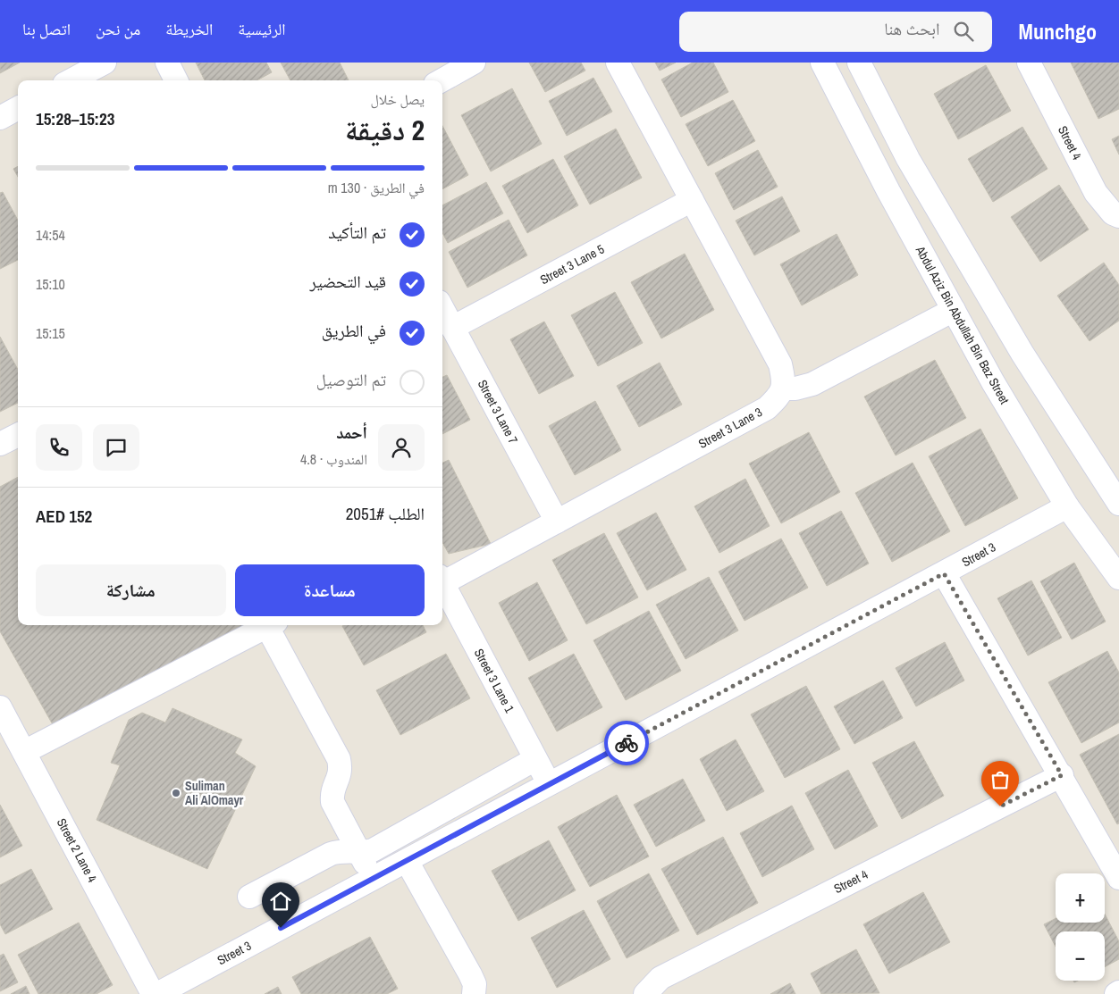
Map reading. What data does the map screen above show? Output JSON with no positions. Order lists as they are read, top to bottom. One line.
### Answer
{"streets":{"street":["Street 4","Street 3 Lane 5","Abdul Aziz Bin Abdullah Bin Baz Street","Street 3 Lane 7","Street 3 Lane 3","Street 3","Street 3 Lane 1","Street 2 Lane 4"]},"crossings":[["Street 3 Lane 5","Street 3 Lane 7"],["Abdul Aziz Bin Abdullah Bin Baz Street","Street 3"],["Street 3 Lane 7","Street 3 Lane 3"],["Street 3","Street 3 Lane 1"]],"places":["Suliman Ali AlOmayr"],"page":{"header":"Munchgo","search":"ابحث هنا","nav":["الرئيسية","الخريطة","من نحن","اتصل بنا"],"heading":["2 دقيقة","يصل خلال","15:23–15:28"],"panel":["أحمد","المندوب · 4.8","الطلب #2051","AED 152"],"bar":"في الطريق · 130 m","list":[["تم التأكيد","14:54"],["قيد التحضير","15:10"],["في الطريق","15:15"],"تم التوصيل"],"buttons":["مساعدة","مشاركة"],"map_buttons":["+","−"]}}
